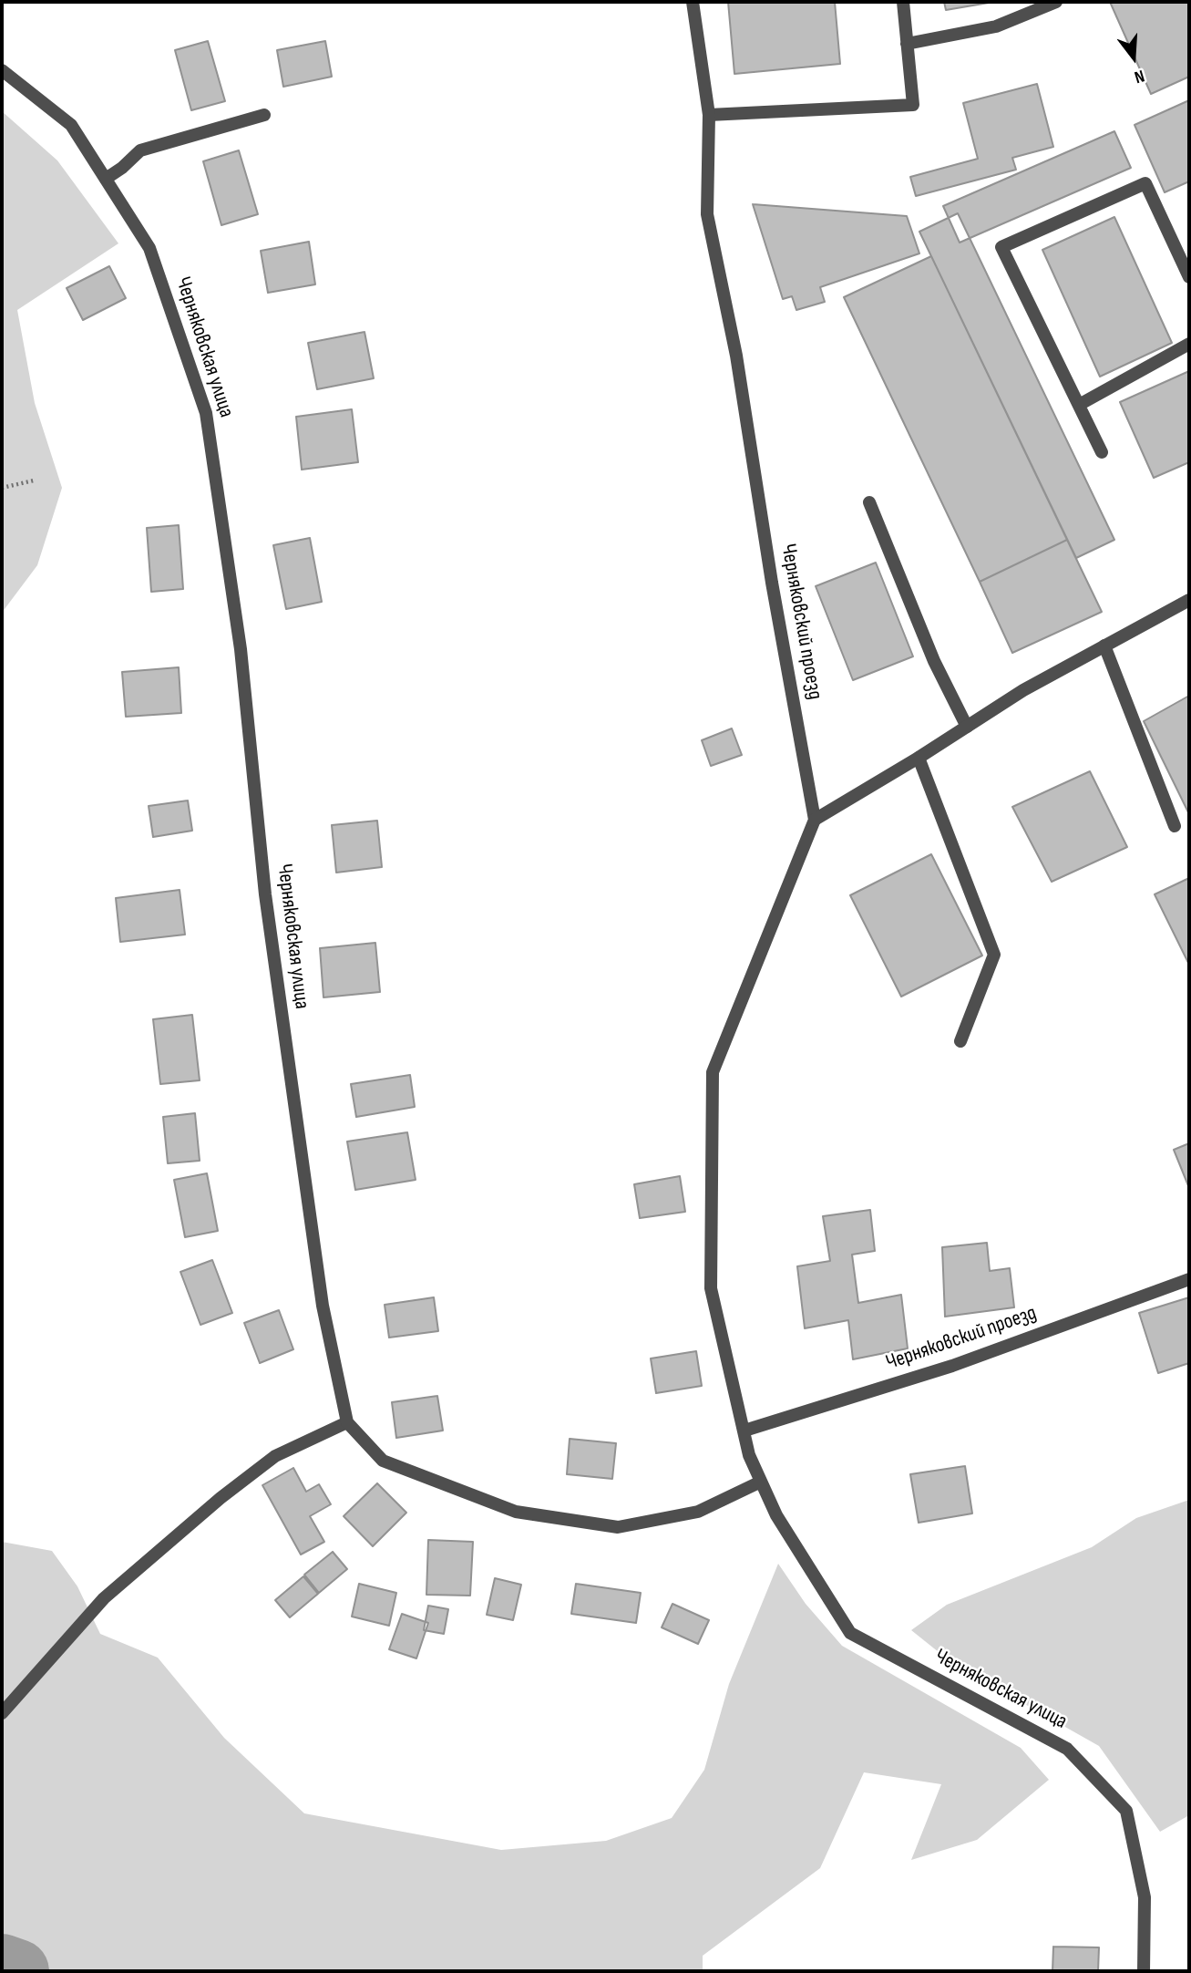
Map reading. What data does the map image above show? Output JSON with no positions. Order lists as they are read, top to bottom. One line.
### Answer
{"streets":{"street":["Черняковская улица","Черняковский проезд"]},"crossings":[["Черняковская улица","Черняковский проезд"]],"north":"bottom"}
